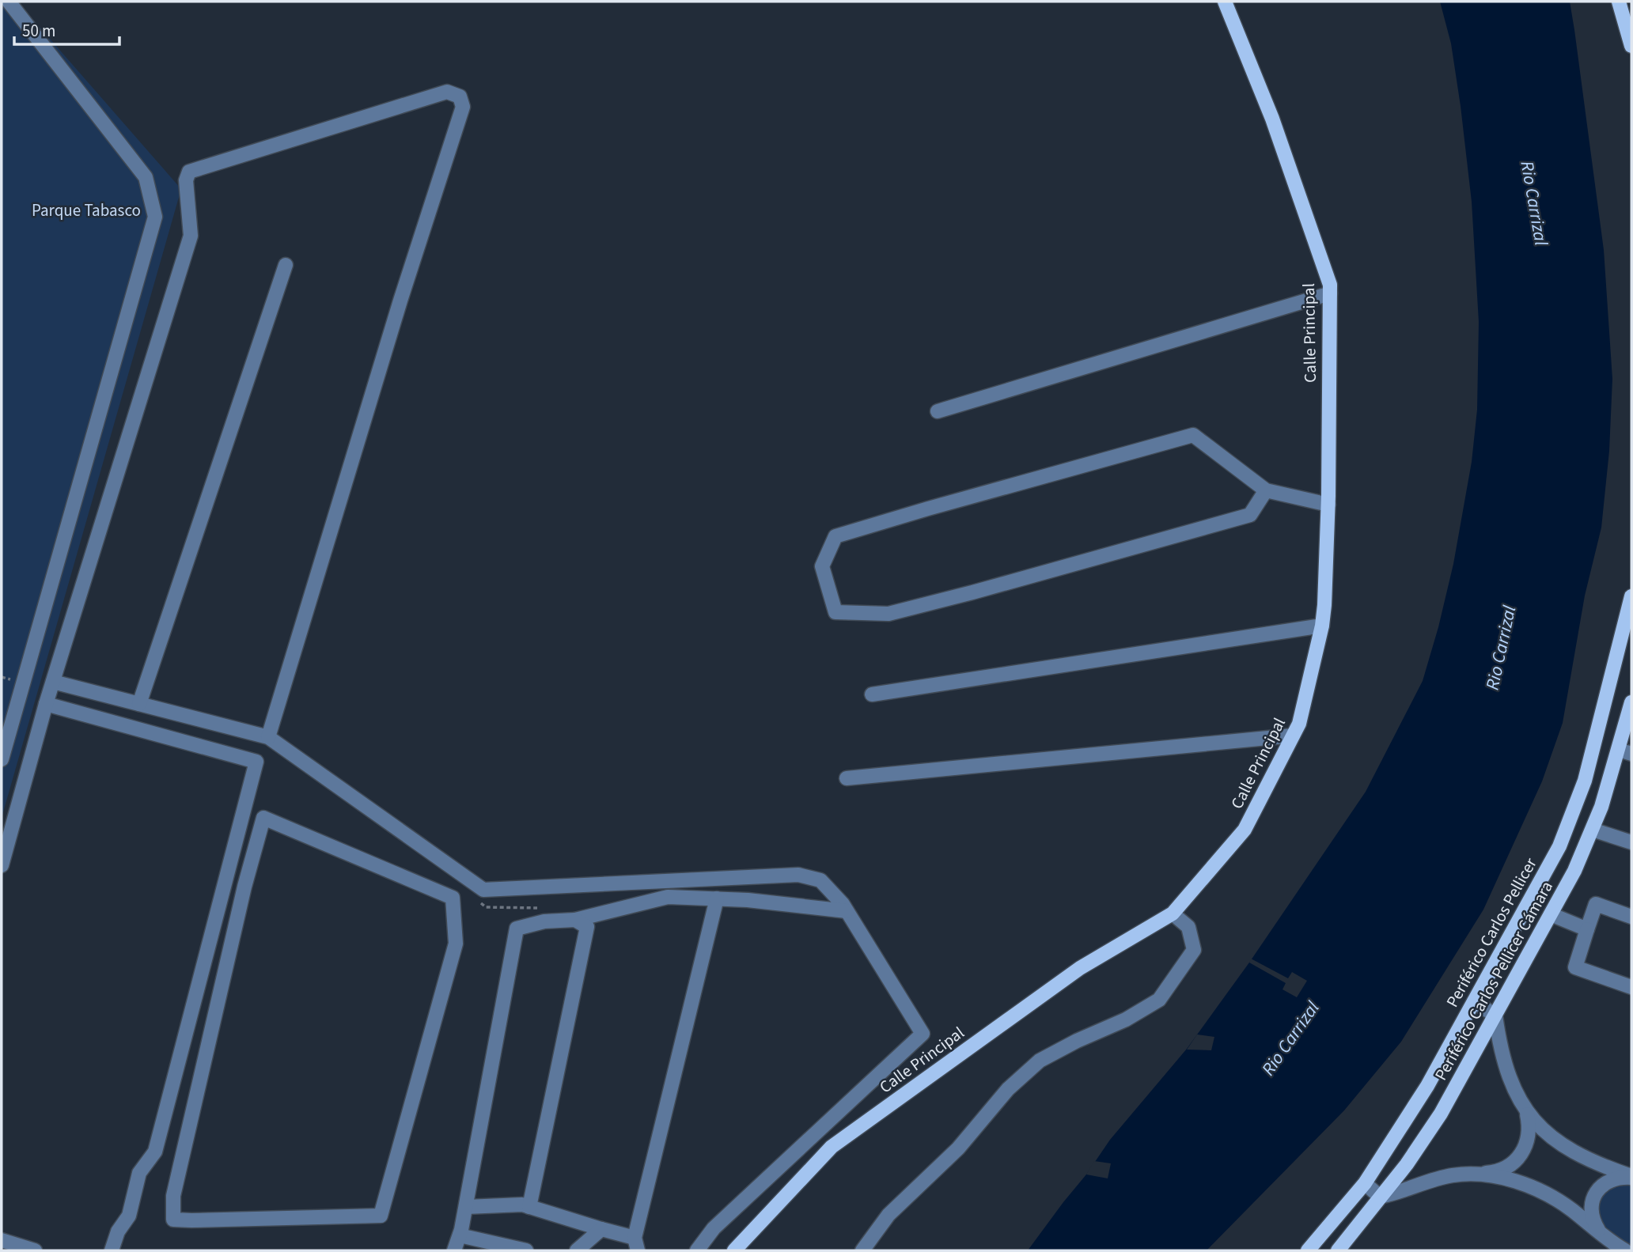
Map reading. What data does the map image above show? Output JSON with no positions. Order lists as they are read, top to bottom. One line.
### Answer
{"streets":{"main road":["Calle Principal","Periférico Carlos Pellicer","Periférico Carlos Pellicer Cámara"]},"water":["Rio Carrizal"],"parks":["Parque Tabasco"],"scale_bar":"50 m"}
